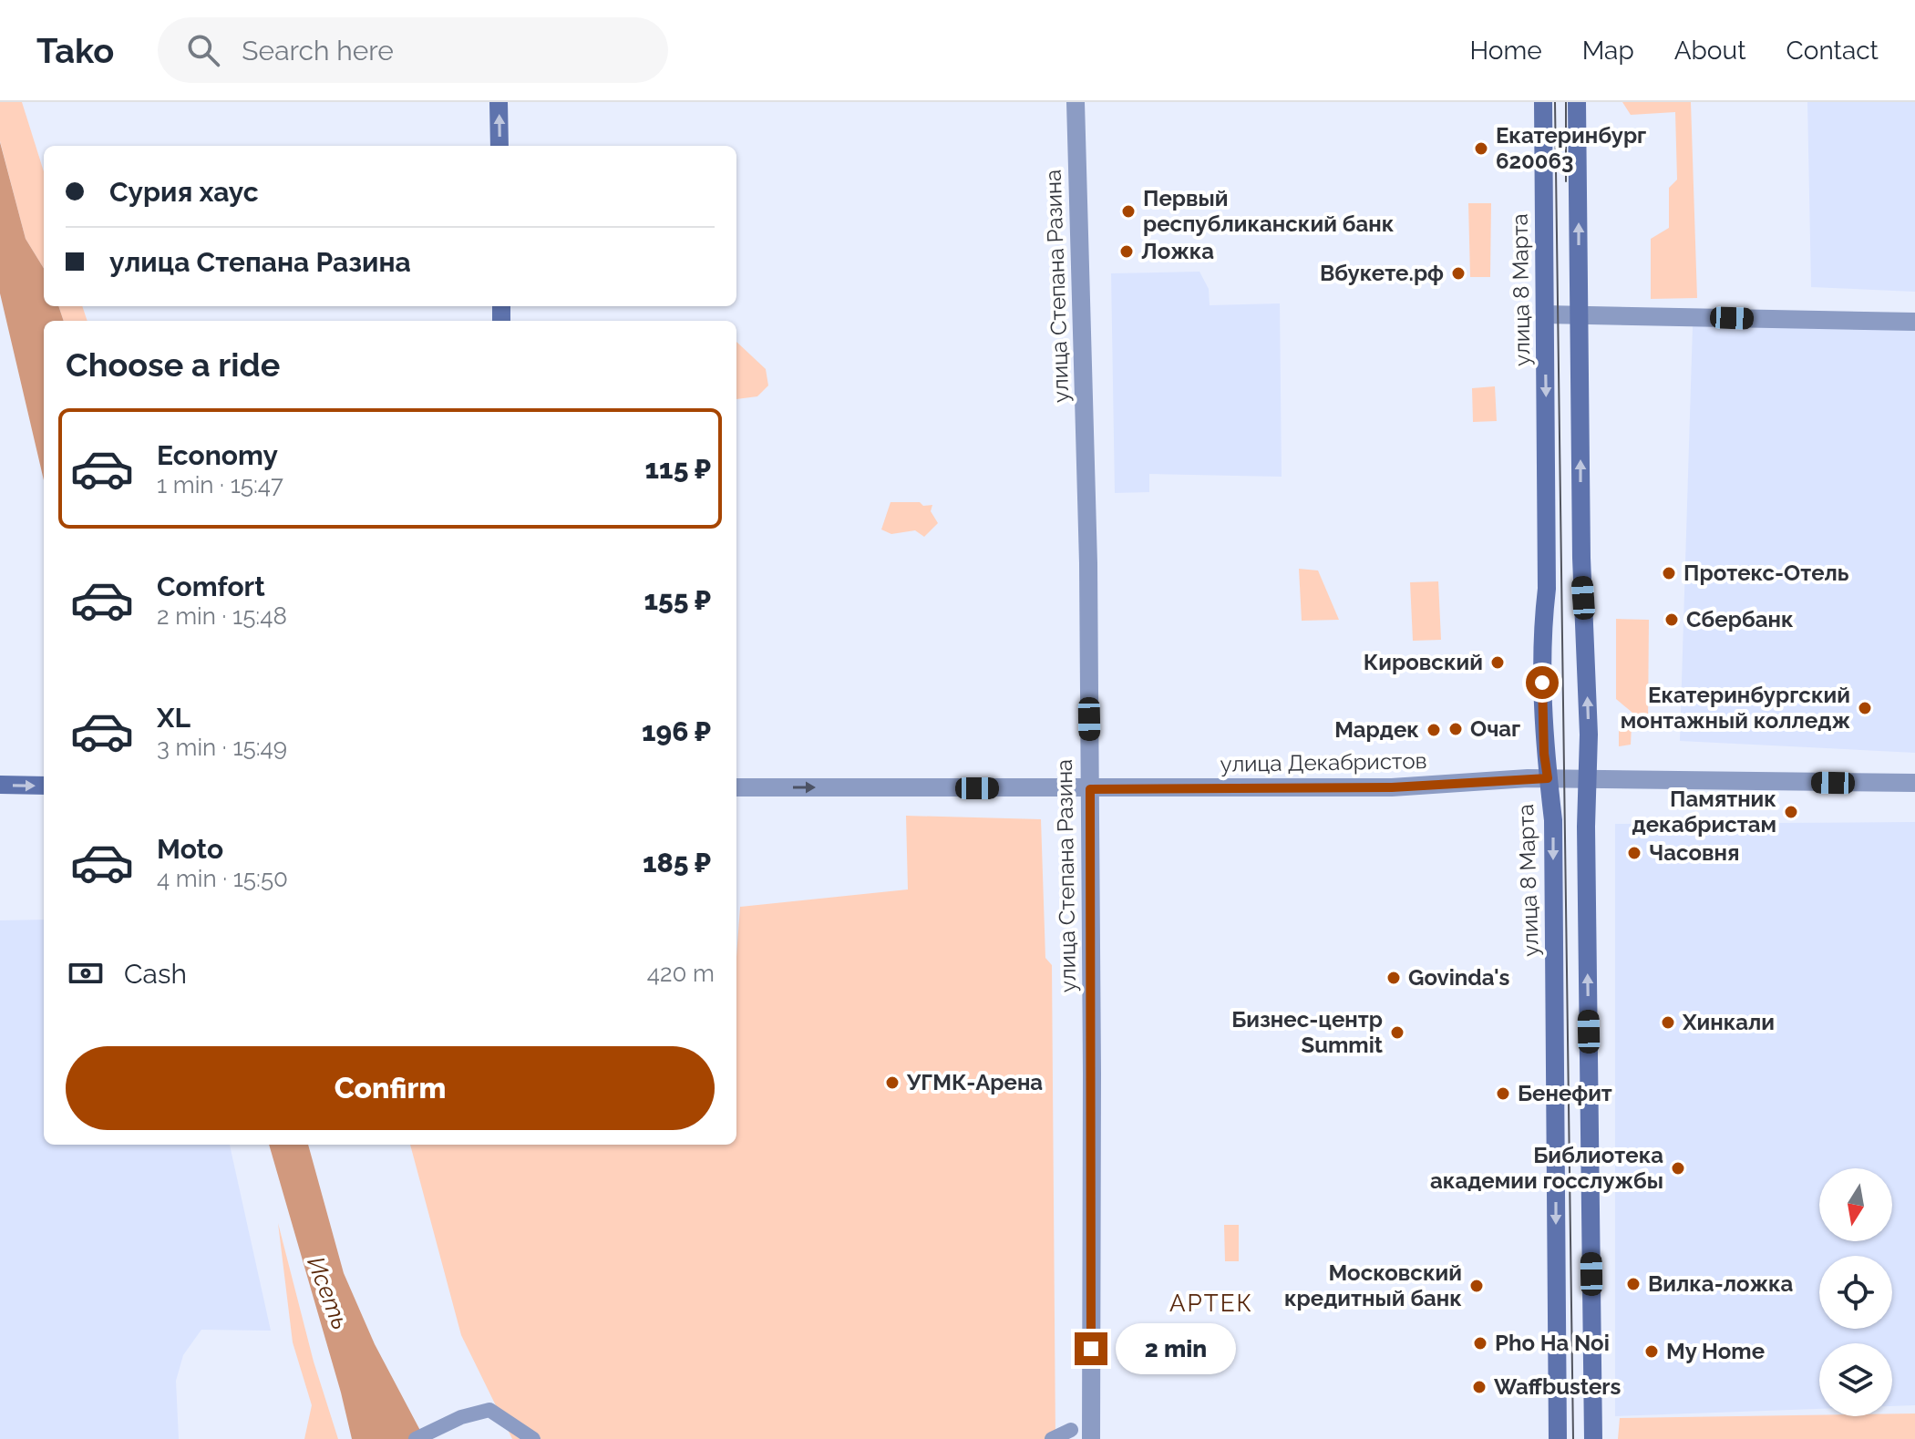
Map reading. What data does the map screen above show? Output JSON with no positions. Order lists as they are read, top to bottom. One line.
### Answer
{"streets":{"main road":["улица 8 Марта"],"street":["улица Степана Разина","улица Декабристов"]},"crossings":[["улица Степана Разина","улица Декабристов"],["улица 8 Марта","улица Декабристов"]],"districts":["АРТЕК"],"water":["Исеть"],"places":["Екатеринбург 620063","Первый республиканский банк","Ложка","Вбукете.рф","Протекс-Отель","Сбербанк","Кировский","Екатеринбургский монтажный колледж","Очаг","Мардек","Памятник декабристам","Часовня","Govinda's","Хинкали","Бизнес-центр Summit","УГМК-Арена","Бенефит","Библиотека академии госслужбы","Вилка-ложка","Московский кредитный банк","Pho Ha Noi","My Home","Waffbusters"],"north":"bottom","page":{"header":"Tako","search":"Search here","nav":["Home","Map","About","Contact"],"banner":["Сурия хаус","улица Степана Разина"],"heading":"Choose a ride","list":[{"name":"Economy","note":"1 min · 15:47","value":"115 ₽"},{"name":"Comfort","note":"2 min · 15:48","value":"155 ₽"},{"name":"XL","note":"3 min · 15:49","value":"196 ₽"},{"name":"Moto","note":"4 min · 15:50","value":"185 ₽"}],"pay":["Cash","420 m"],"buttons":"Confirm","bubble":"2 min"}}
